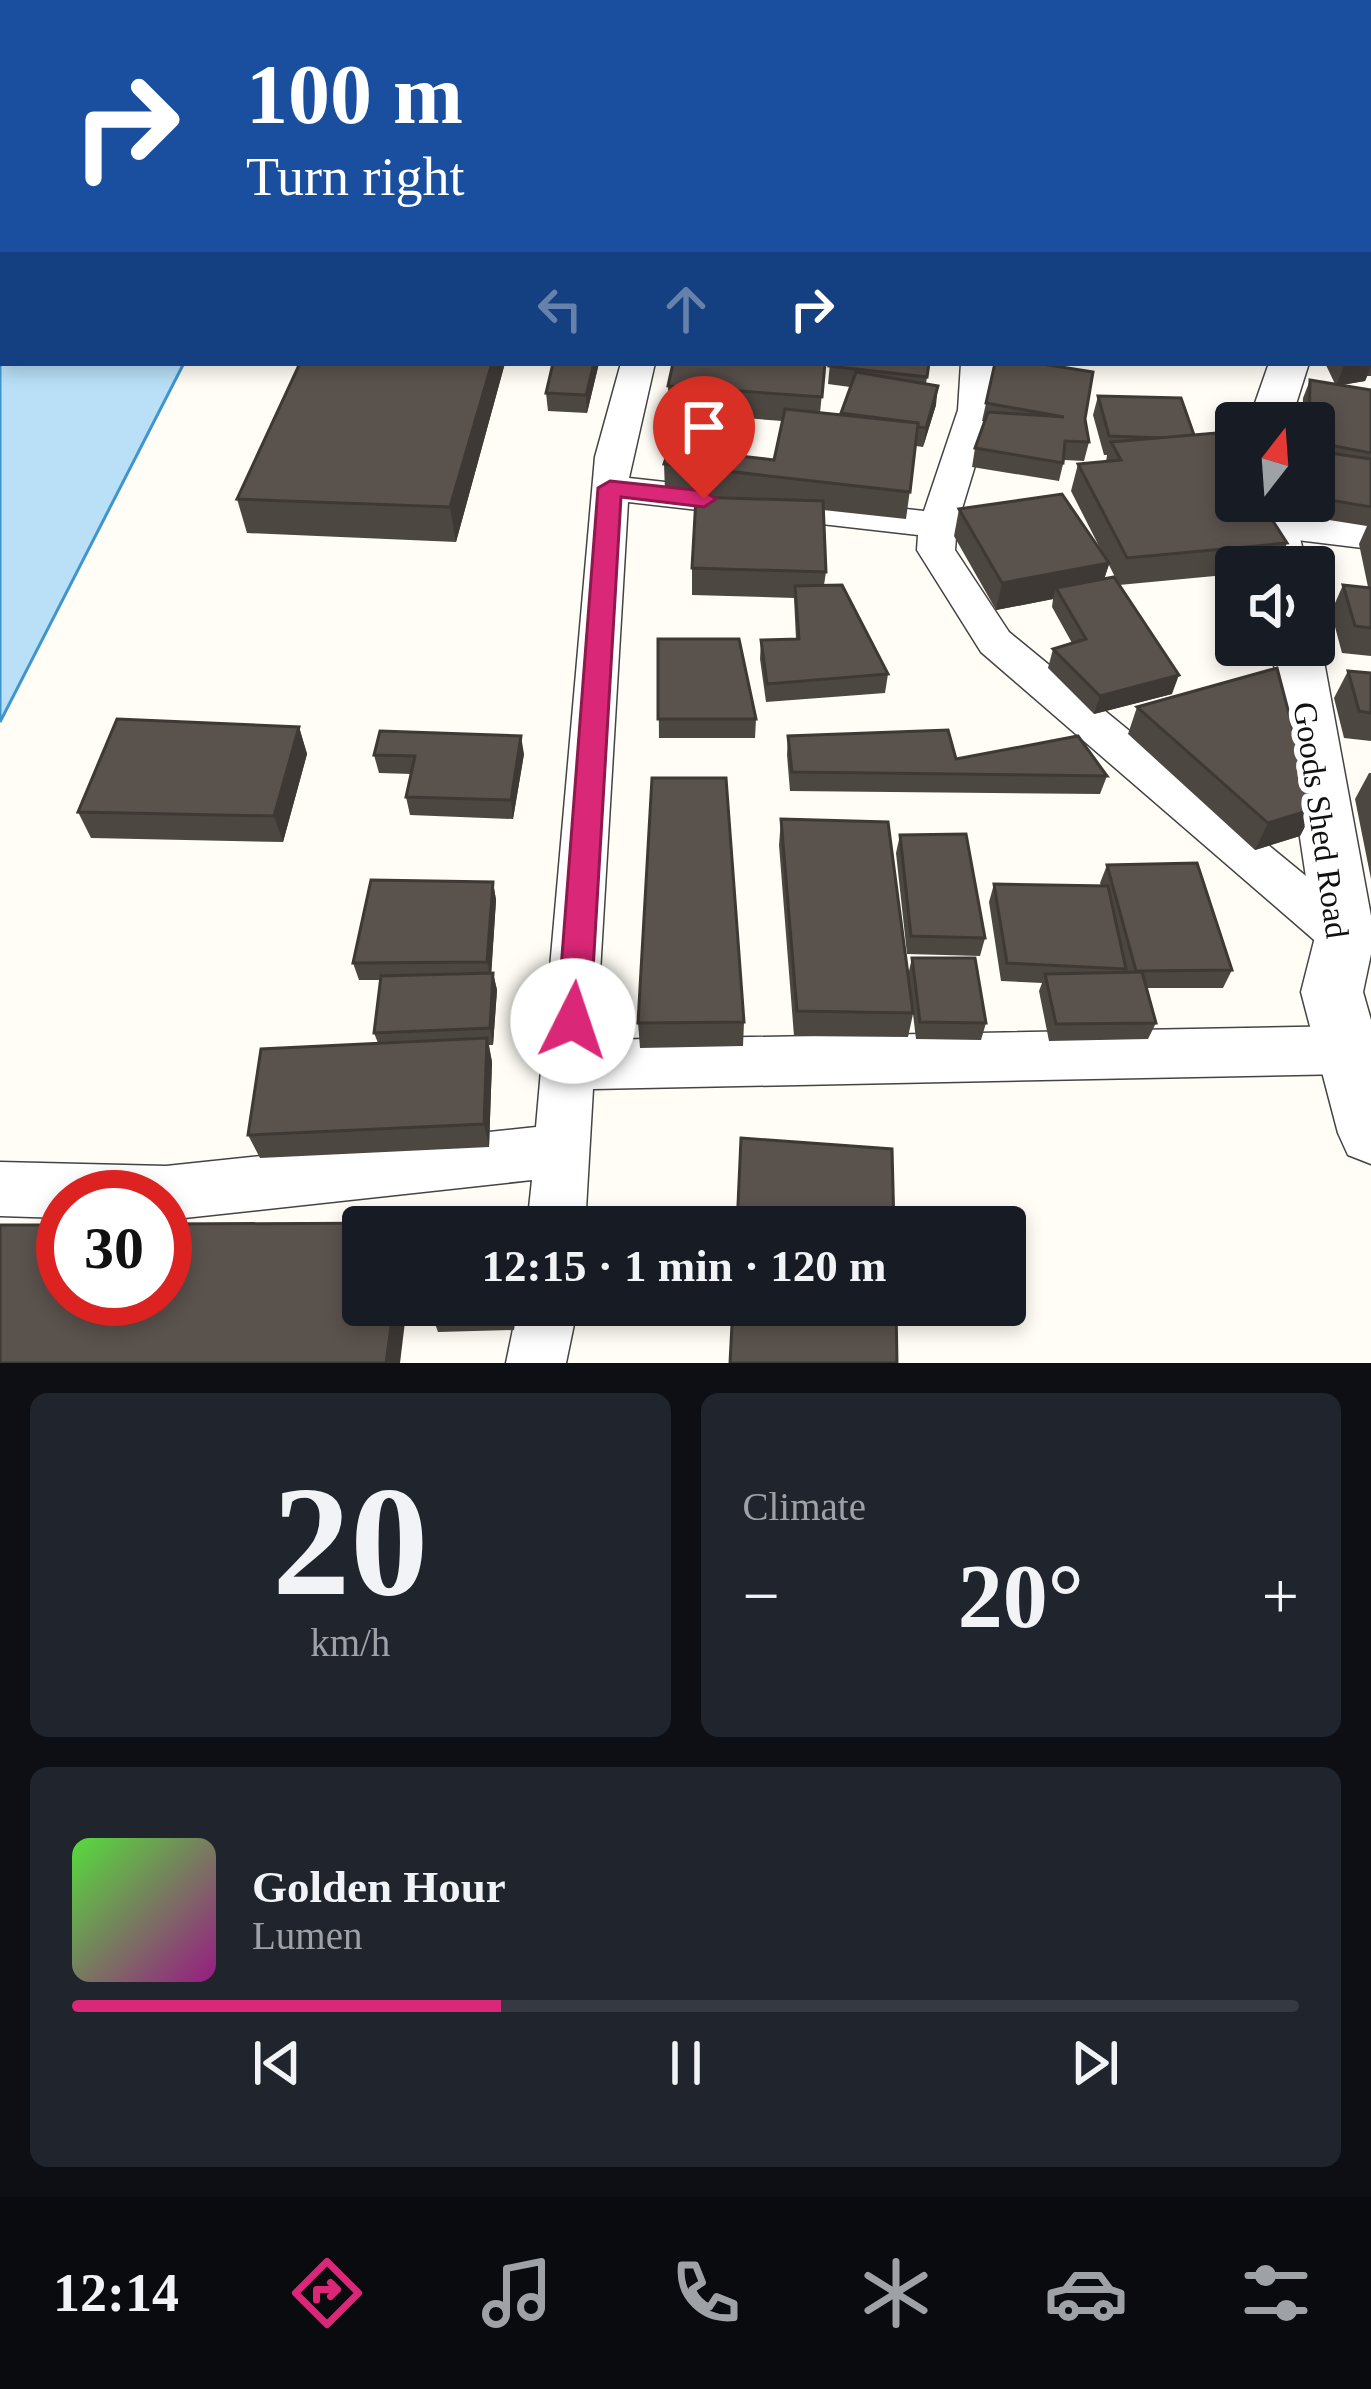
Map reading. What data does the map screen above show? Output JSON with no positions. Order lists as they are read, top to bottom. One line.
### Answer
{"streets":{"street":["Goods Shed Road"]},"north":"top","page":{"turn":["100 m","Turn right"],"limit":"30","trip":"12:15 · 1 min · 120 m","tile":[["20","km/h"],"Climate"],"heat":["−","20°","+"],"song":["Golden Hour","Lumen"],"tabs":"12:14"}}
